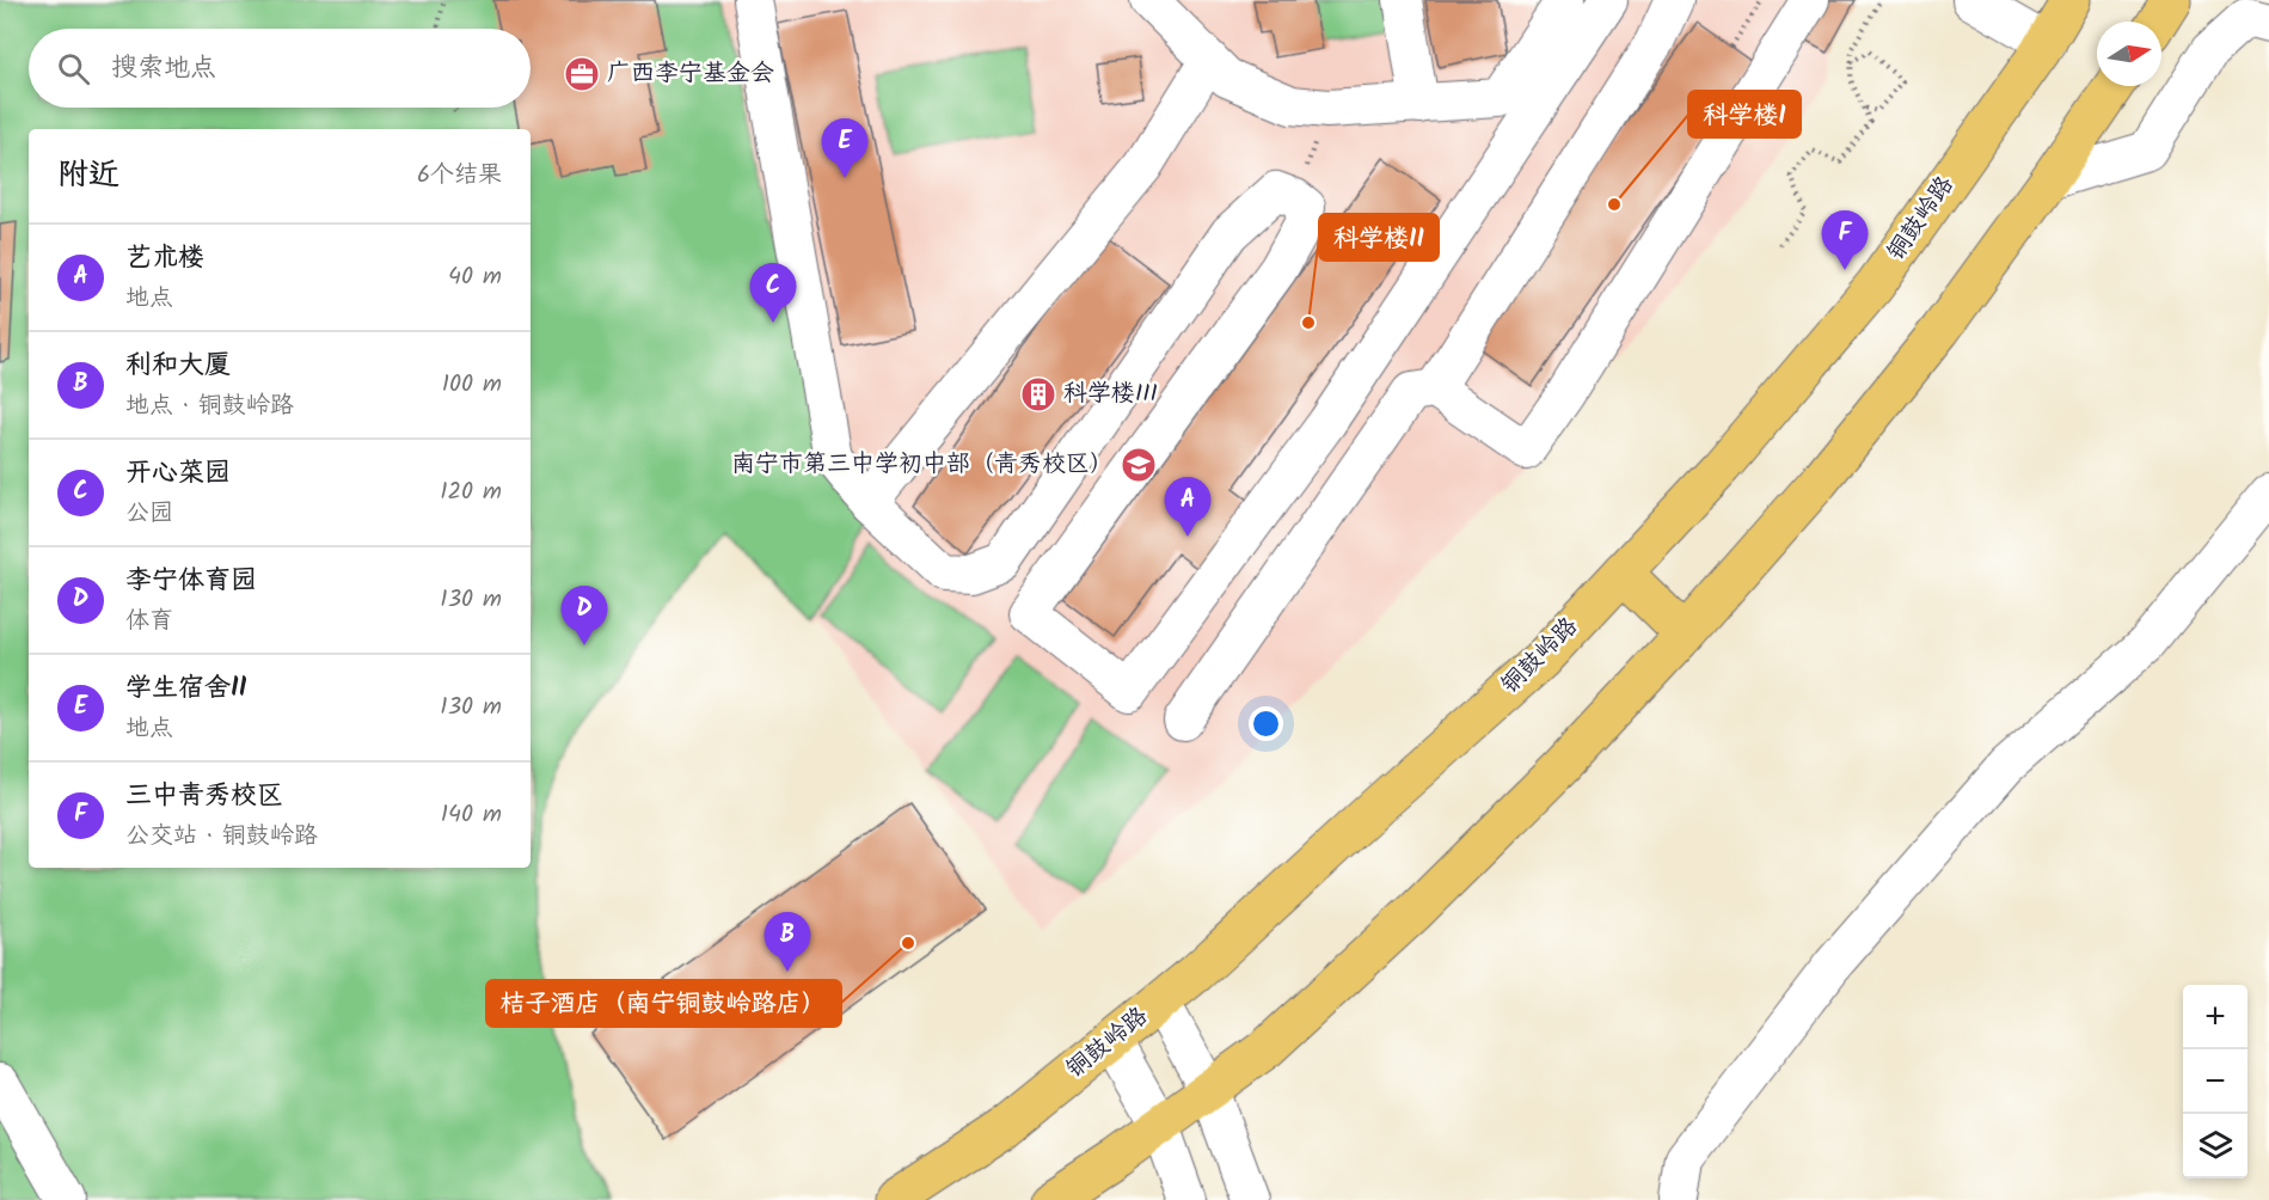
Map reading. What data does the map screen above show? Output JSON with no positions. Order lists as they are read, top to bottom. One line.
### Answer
{"streets":{"main road":["铜鼓岭路"]},"places":{"office":["广西李宁基金会"],"other":["科学楼I","科学楼II","桔子酒店（南宁铜鼓岭路店）"],"building":["科学楼III"],"school or university":["南宁市第三中学初中部（青秀校区）"]},"north":"right","page":{"search":"搜索地点","pins":["E","F","C","A","D","B"],"heading":["附近","6个结果"],"list":[{"mark":"A","name":"艺术楼","note":"地点","value":"40 m"},{"mark":"B","name":"利和大厦","note":"地点 · 铜鼓岭路","value":"100 m"},{"mark":"C","name":"开心菜园","note":"公园","value":"120 m"},{"mark":"D","name":"李宁体育园","note":"体育","value":"130 m"},{"mark":"E","name":"学生宿舍II","note":"地点","value":"130 m"},{"mark":"F","name":"三中青秀校区","note":"公交站 · 铜鼓岭路","value":"140 m"}],"map_buttons":["+","−"]}}
